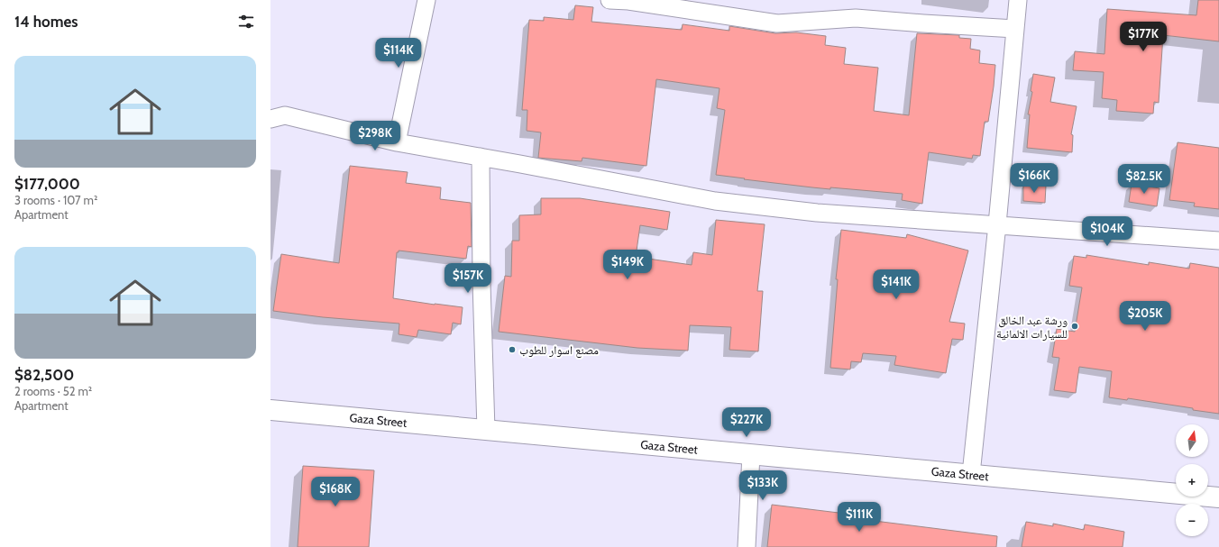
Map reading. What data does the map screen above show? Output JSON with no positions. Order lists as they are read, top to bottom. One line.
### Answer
{"streets":{"main road":["Gaza Street"]},"places":["ورشة عبد الخالق للسيارات الالمانية","مصنع اسوار للطوب"],"north":"top","page":{"heading":"14 homes","price":["$177K","$114K","$298K","$166K","$82.5K","$104K","$149K","$157K","$141K","$205K","$227K","$133K","$168K","$111K"],"list":[{"name":"$177,000","note":"3 rooms · 107 m² · Apartment"},{"name":"$82,500","note":"2 rooms · 52 m² · Apartment"}],"map_buttons":["+","−"]}}
